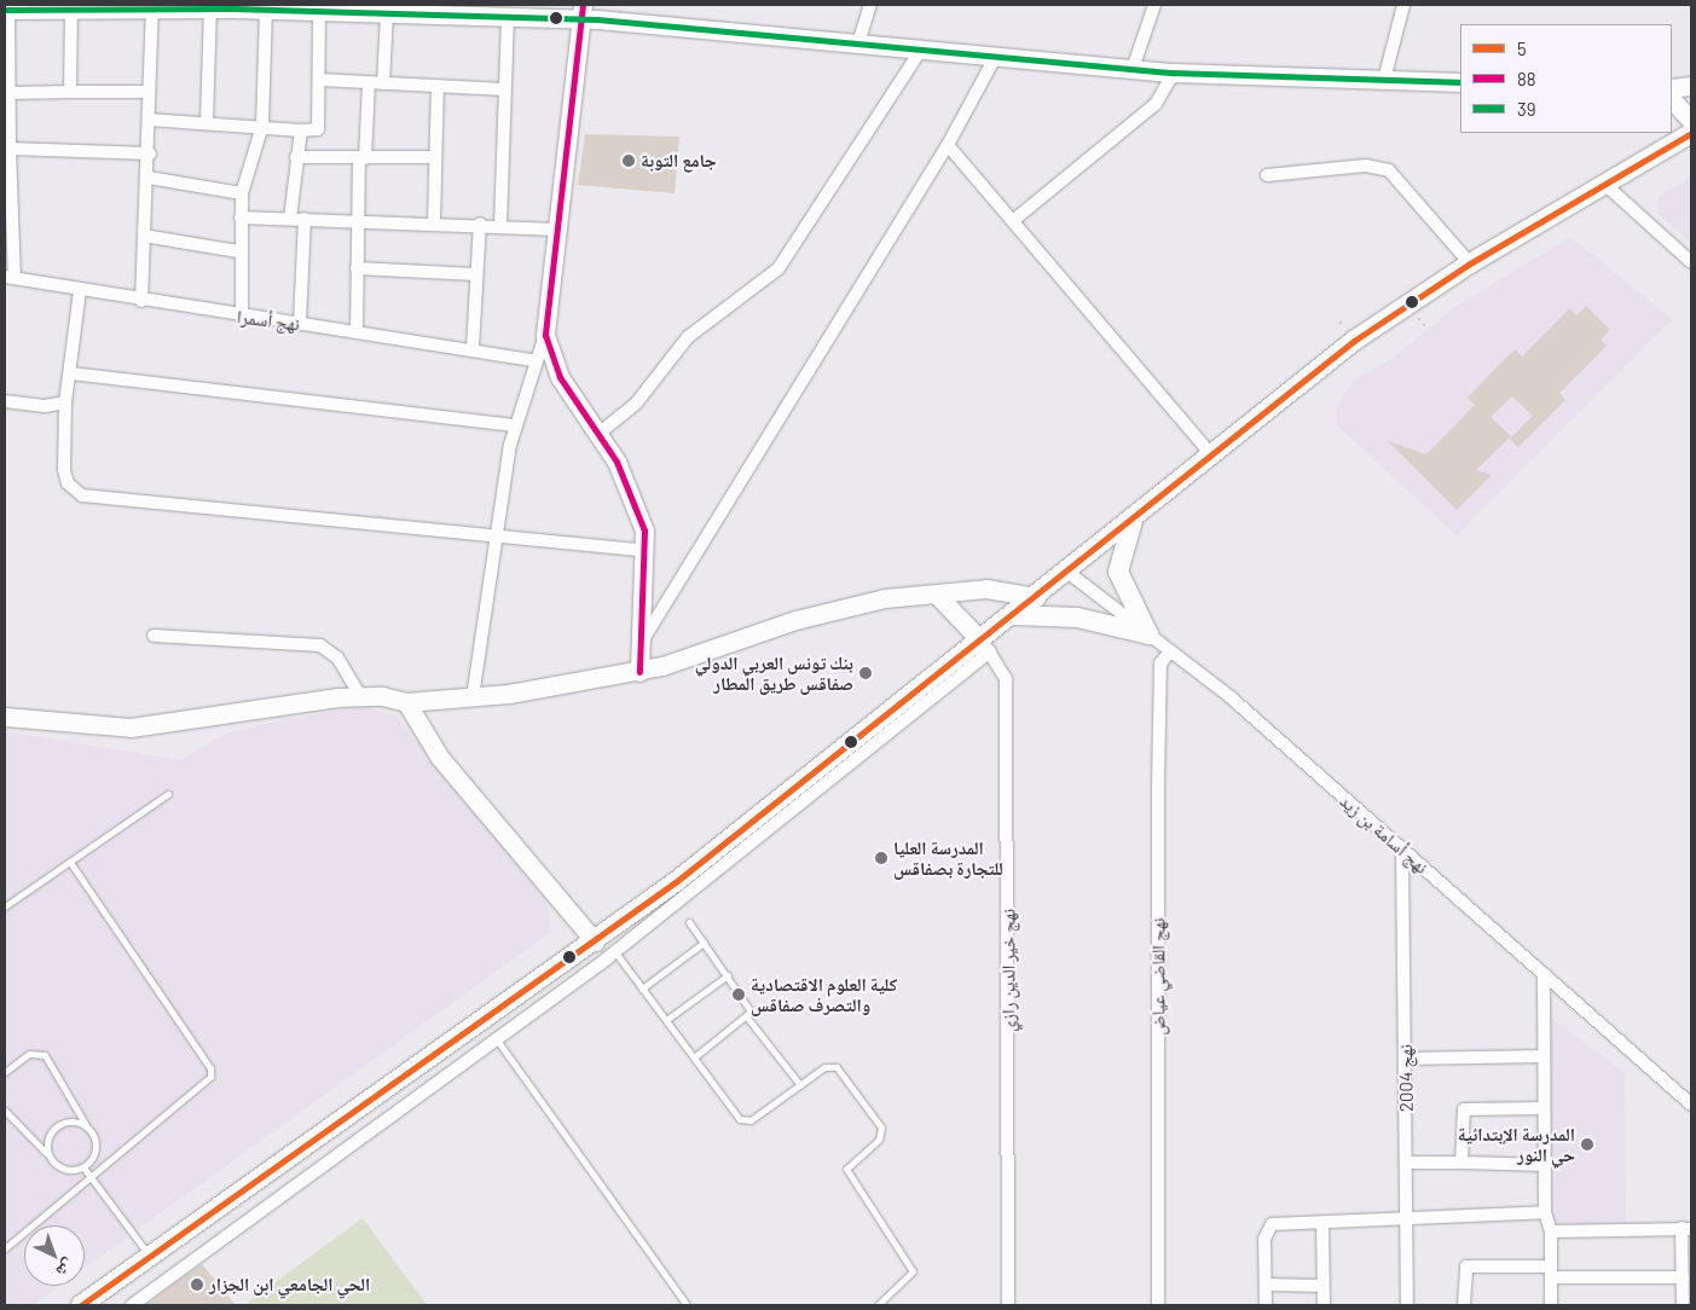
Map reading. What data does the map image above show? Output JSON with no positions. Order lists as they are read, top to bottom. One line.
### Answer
{"streets":{"street":["نهج أسمرا","نهج أسامة بن زيد","نهج خير الدين رازي","نهج القاضي عياض","نهج 2004"]},"crossings":[["نهج أسامة بن زيد","نهج القاضي عياض"],["نهج أسامة بن زيد","نهج 2004"]],"places":["جامع التوبة","بنك تونس العربي الدولي صفاقس طريق المطار","المدرسة العليا للتجارة بصفاقس","كلية العلوم الاقتصادية والتصرف صفاقس","المدرسة الإبتدائية حي النور","الحي الجامعي ابن الجزار"],"lines":["transit line 88","transit line 39","transit line 5"],"legend":["5","88","39"],"north":"bottom right"}
